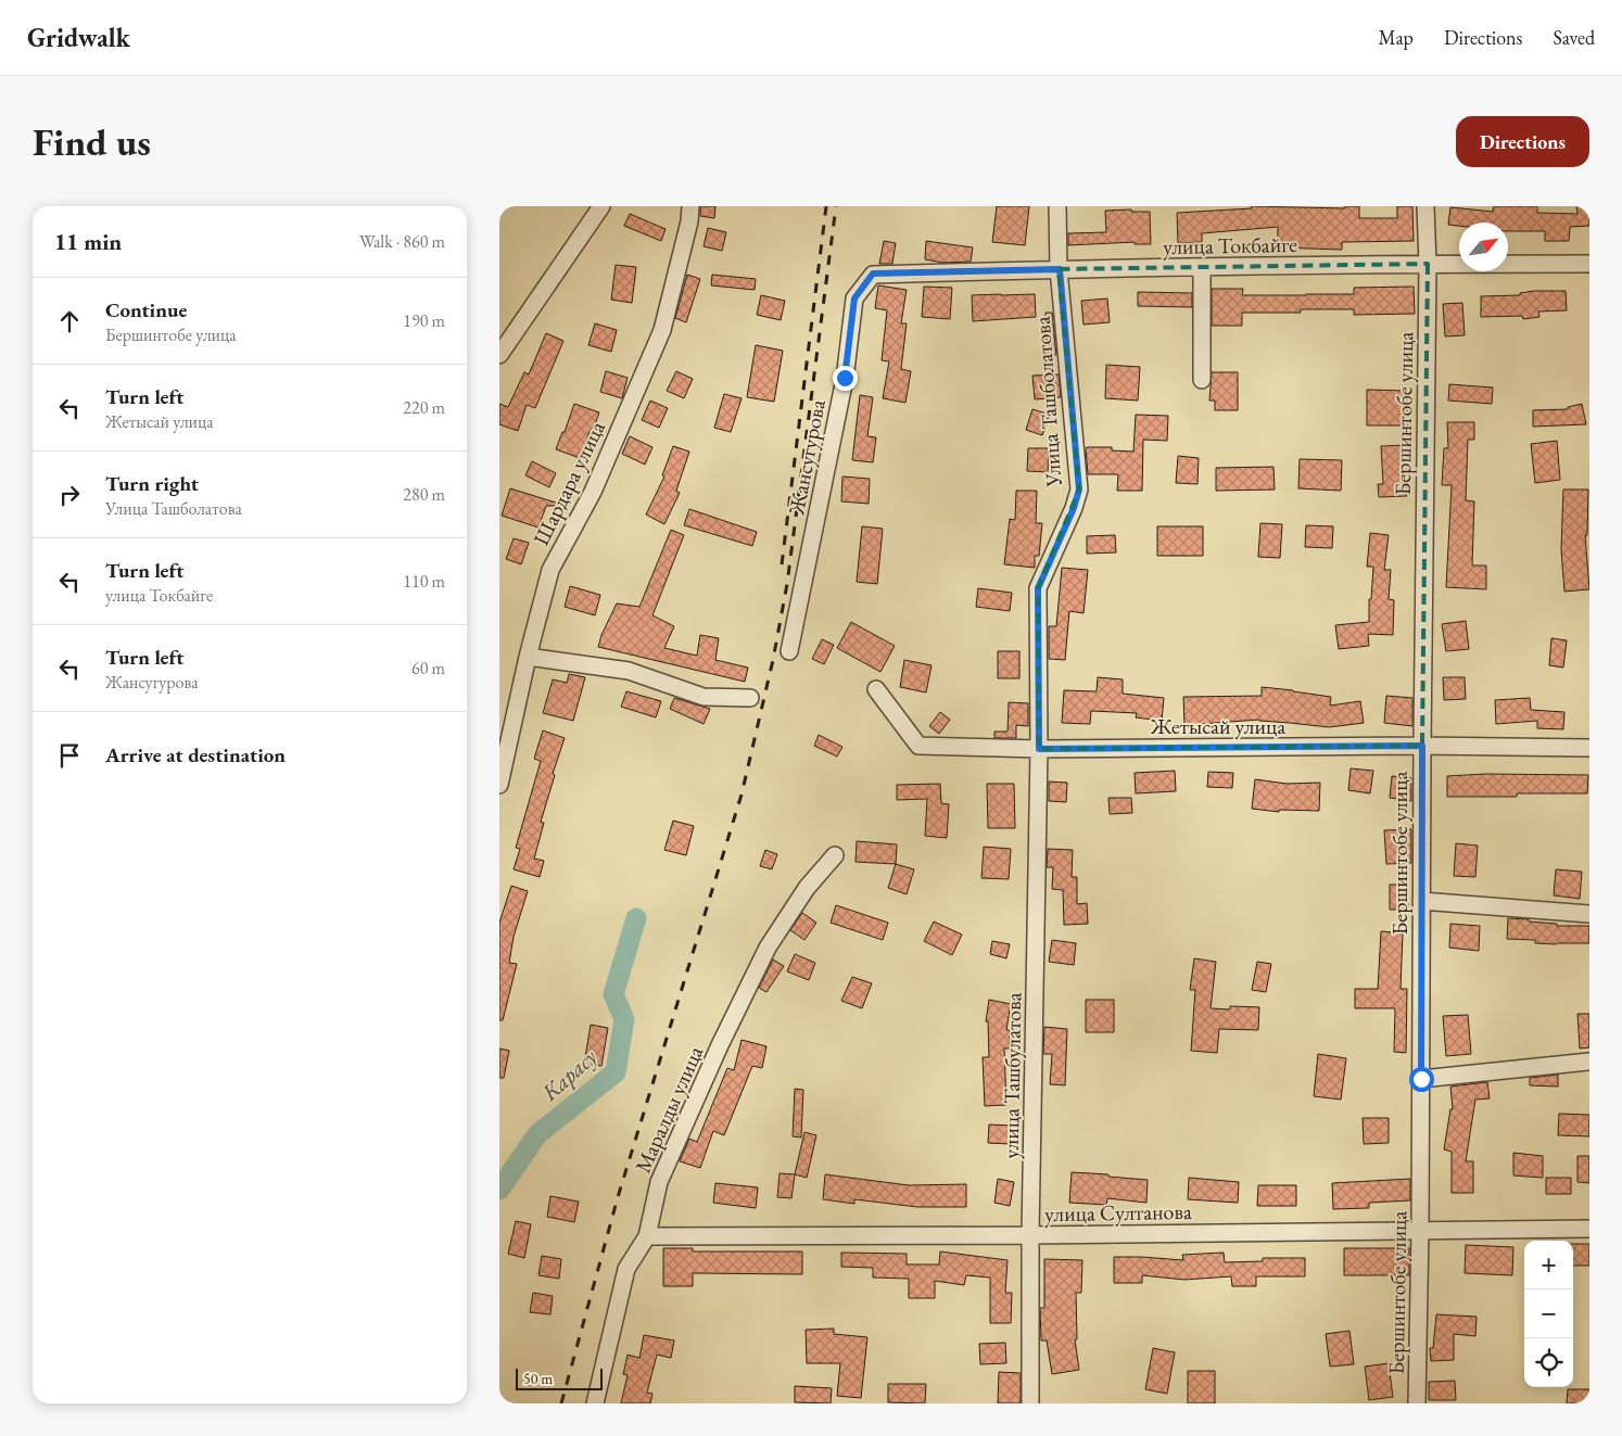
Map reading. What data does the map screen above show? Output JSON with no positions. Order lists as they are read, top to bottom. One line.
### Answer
{"streets":{"street":["улица Токбайге","Улица Ташболатова","Бершинтобе улица","Жансугурова","Шардара улица","Жетысай улица","улица Ташбулатова","Маралды улица","улица Султанова"]},"crossings":[["улица Токбайге","Улица Ташболатова"],["улица Токбайге","Бершинтобе улица"],["улица Токбайге","Жансугурова"],["Улица Ташболатова","Жетысай улица"],["Улица Ташболатова","улица Ташбулатова"],["Бершинтобе улица","Жетысай улица"],["Бершинтобе улица","улица Султанова"],["Жетысай улица","улица Ташбулатова"],["улица Ташбулатова","улица Султанова"],["Маралды улица","улица Султанова"]],"water":["Карасу"],"scale_bar":"50 m","north":"top right","page":{"header":"Gridwalk","nav":["Map","Directions","Saved"],"buttons":"Directions","title":"Find us","heading":["11 min","Walk · 860 m"],"list":[["Continue","Бершинтобе улица","190 m"],["Turn left","Жетысай улица","220 m"],["Turn right","Улица Ташболатова","280 m"],["Turn left","улица Токбайге","110 m"],["Turn left","Жансугурова","60 m"],"Arrive at destination"],"map_buttons":["+","−"],"scale":"50 m"}}
